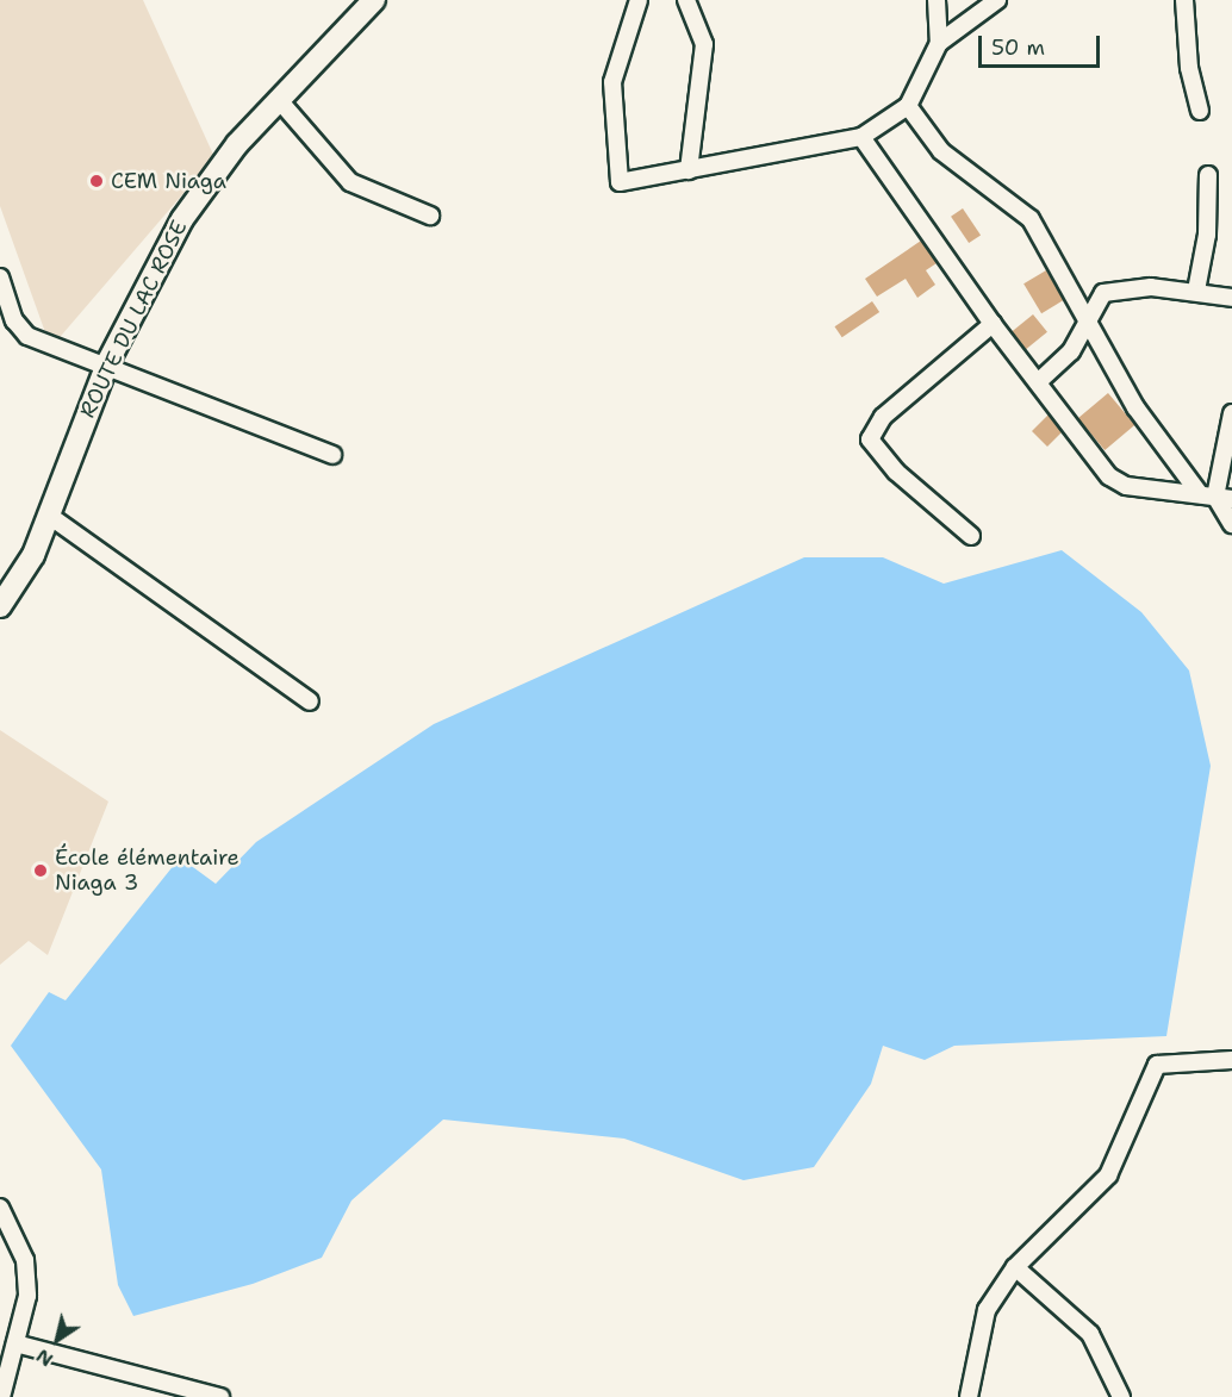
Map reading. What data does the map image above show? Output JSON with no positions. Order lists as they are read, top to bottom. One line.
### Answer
{"streets":{"main road":["ROUTE DU LAC ROSE"]},"places":["CEM Niaga","École élémentaire Niaga 3"],"scale_bar":"50 m","north":"bottom left"}
